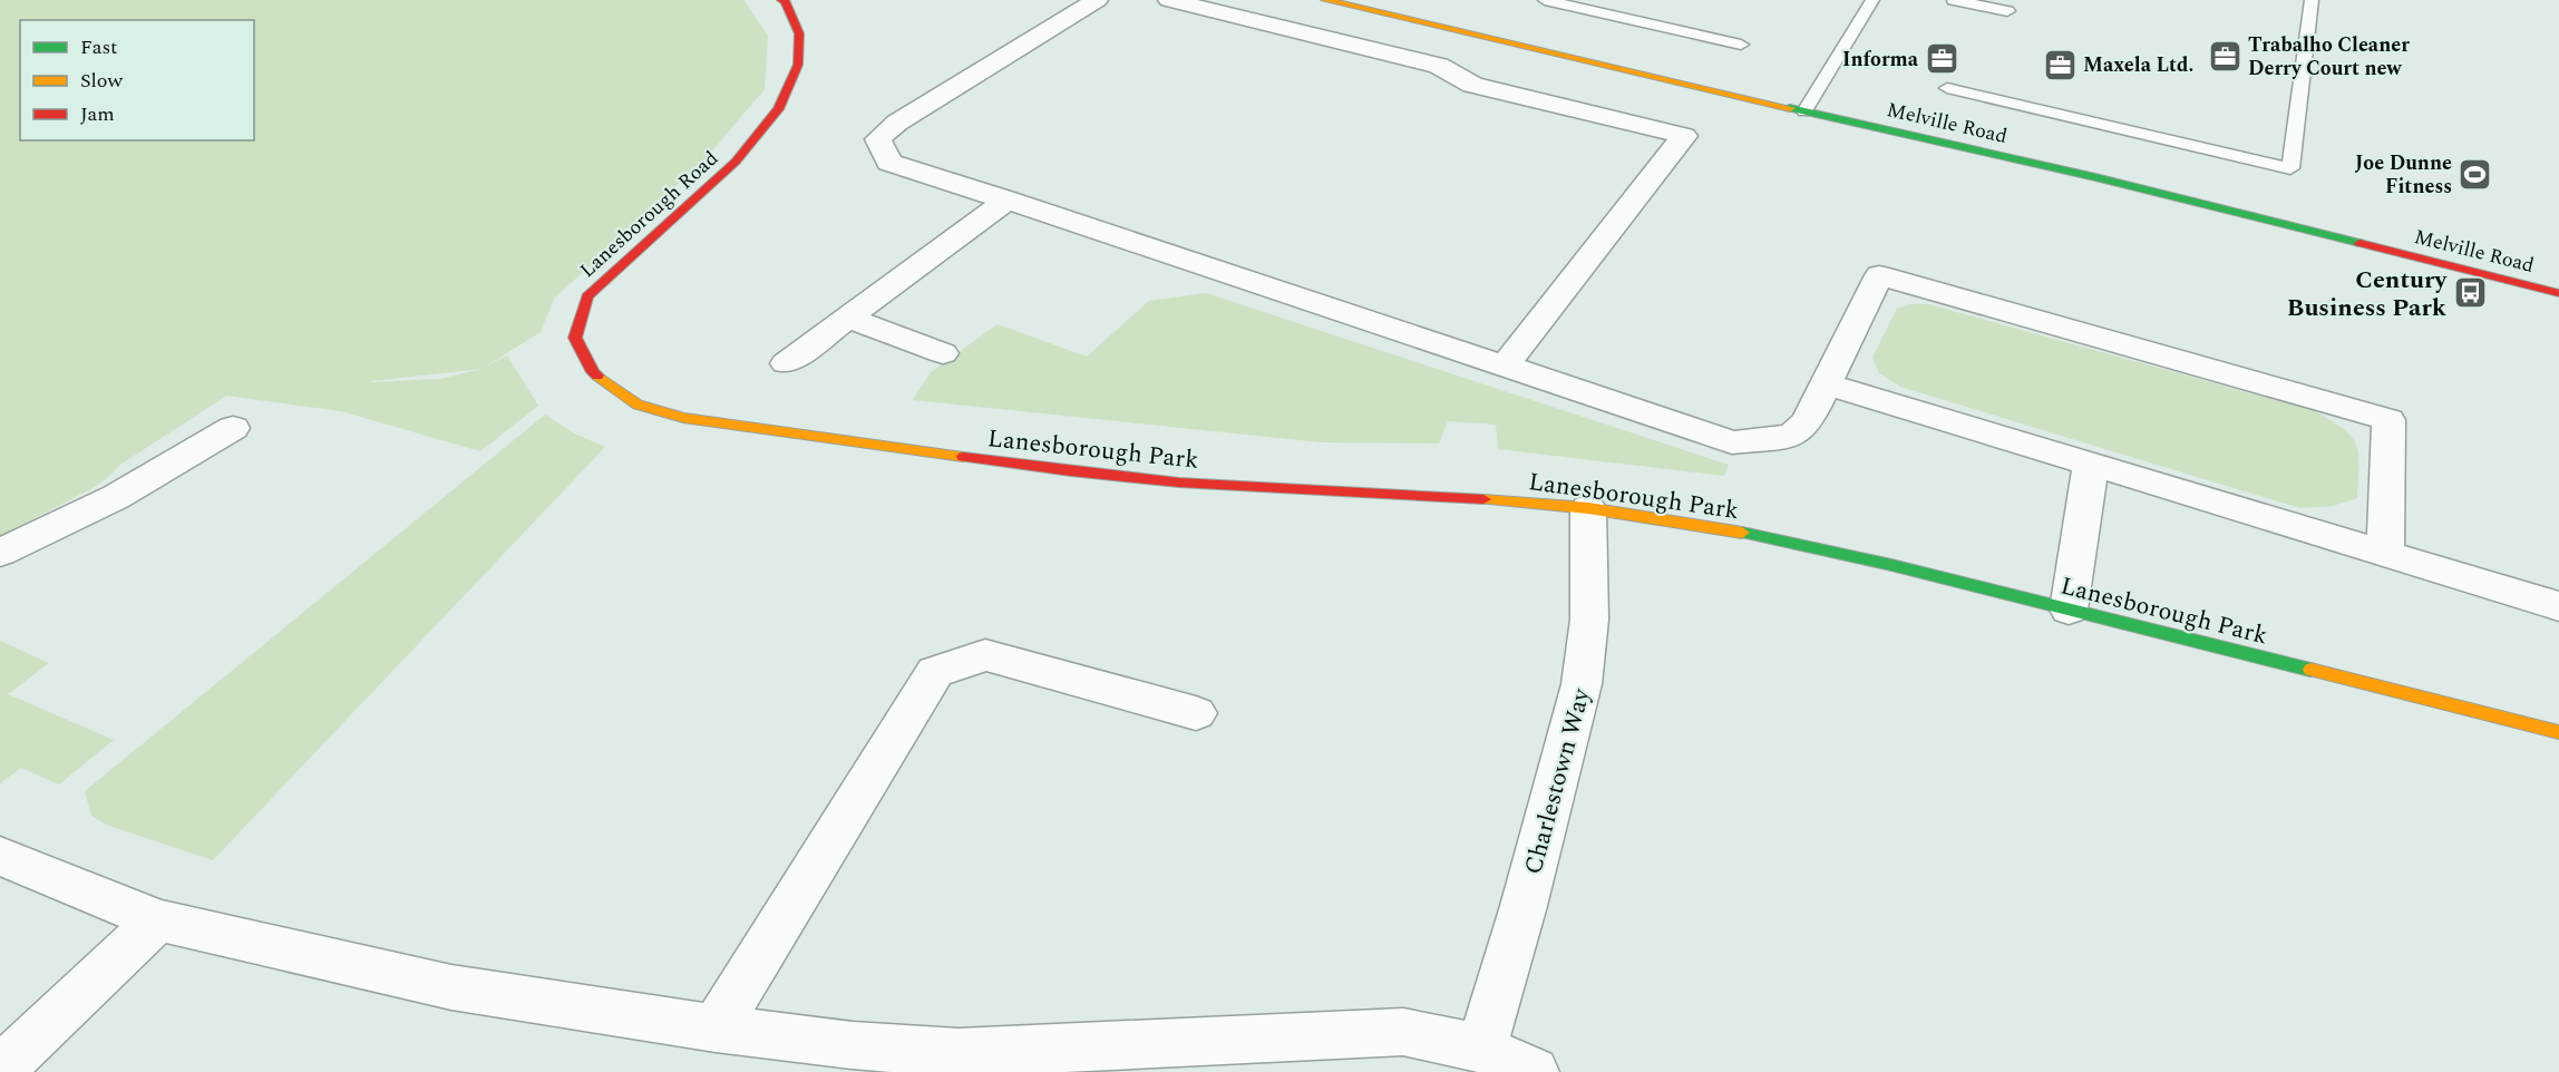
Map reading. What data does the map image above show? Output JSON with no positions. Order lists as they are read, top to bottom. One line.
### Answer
{"streets":{"street":["Melville Road","Lanesborough Road","Lanesborough Park","Charlestown Way"]},"crossings":[["Lanesborough Road","Lanesborough Park"],["Lanesborough Park","Charlestown Way"]],"places":{"office":["Trabalho Cleaner Derry Court new","Informa","Maxela Ltd."],"sports":["Joe Dunne Fitness"],"bus stop":["Century Business Park"]},"legend":["Fast","Slow","Jam"]}
